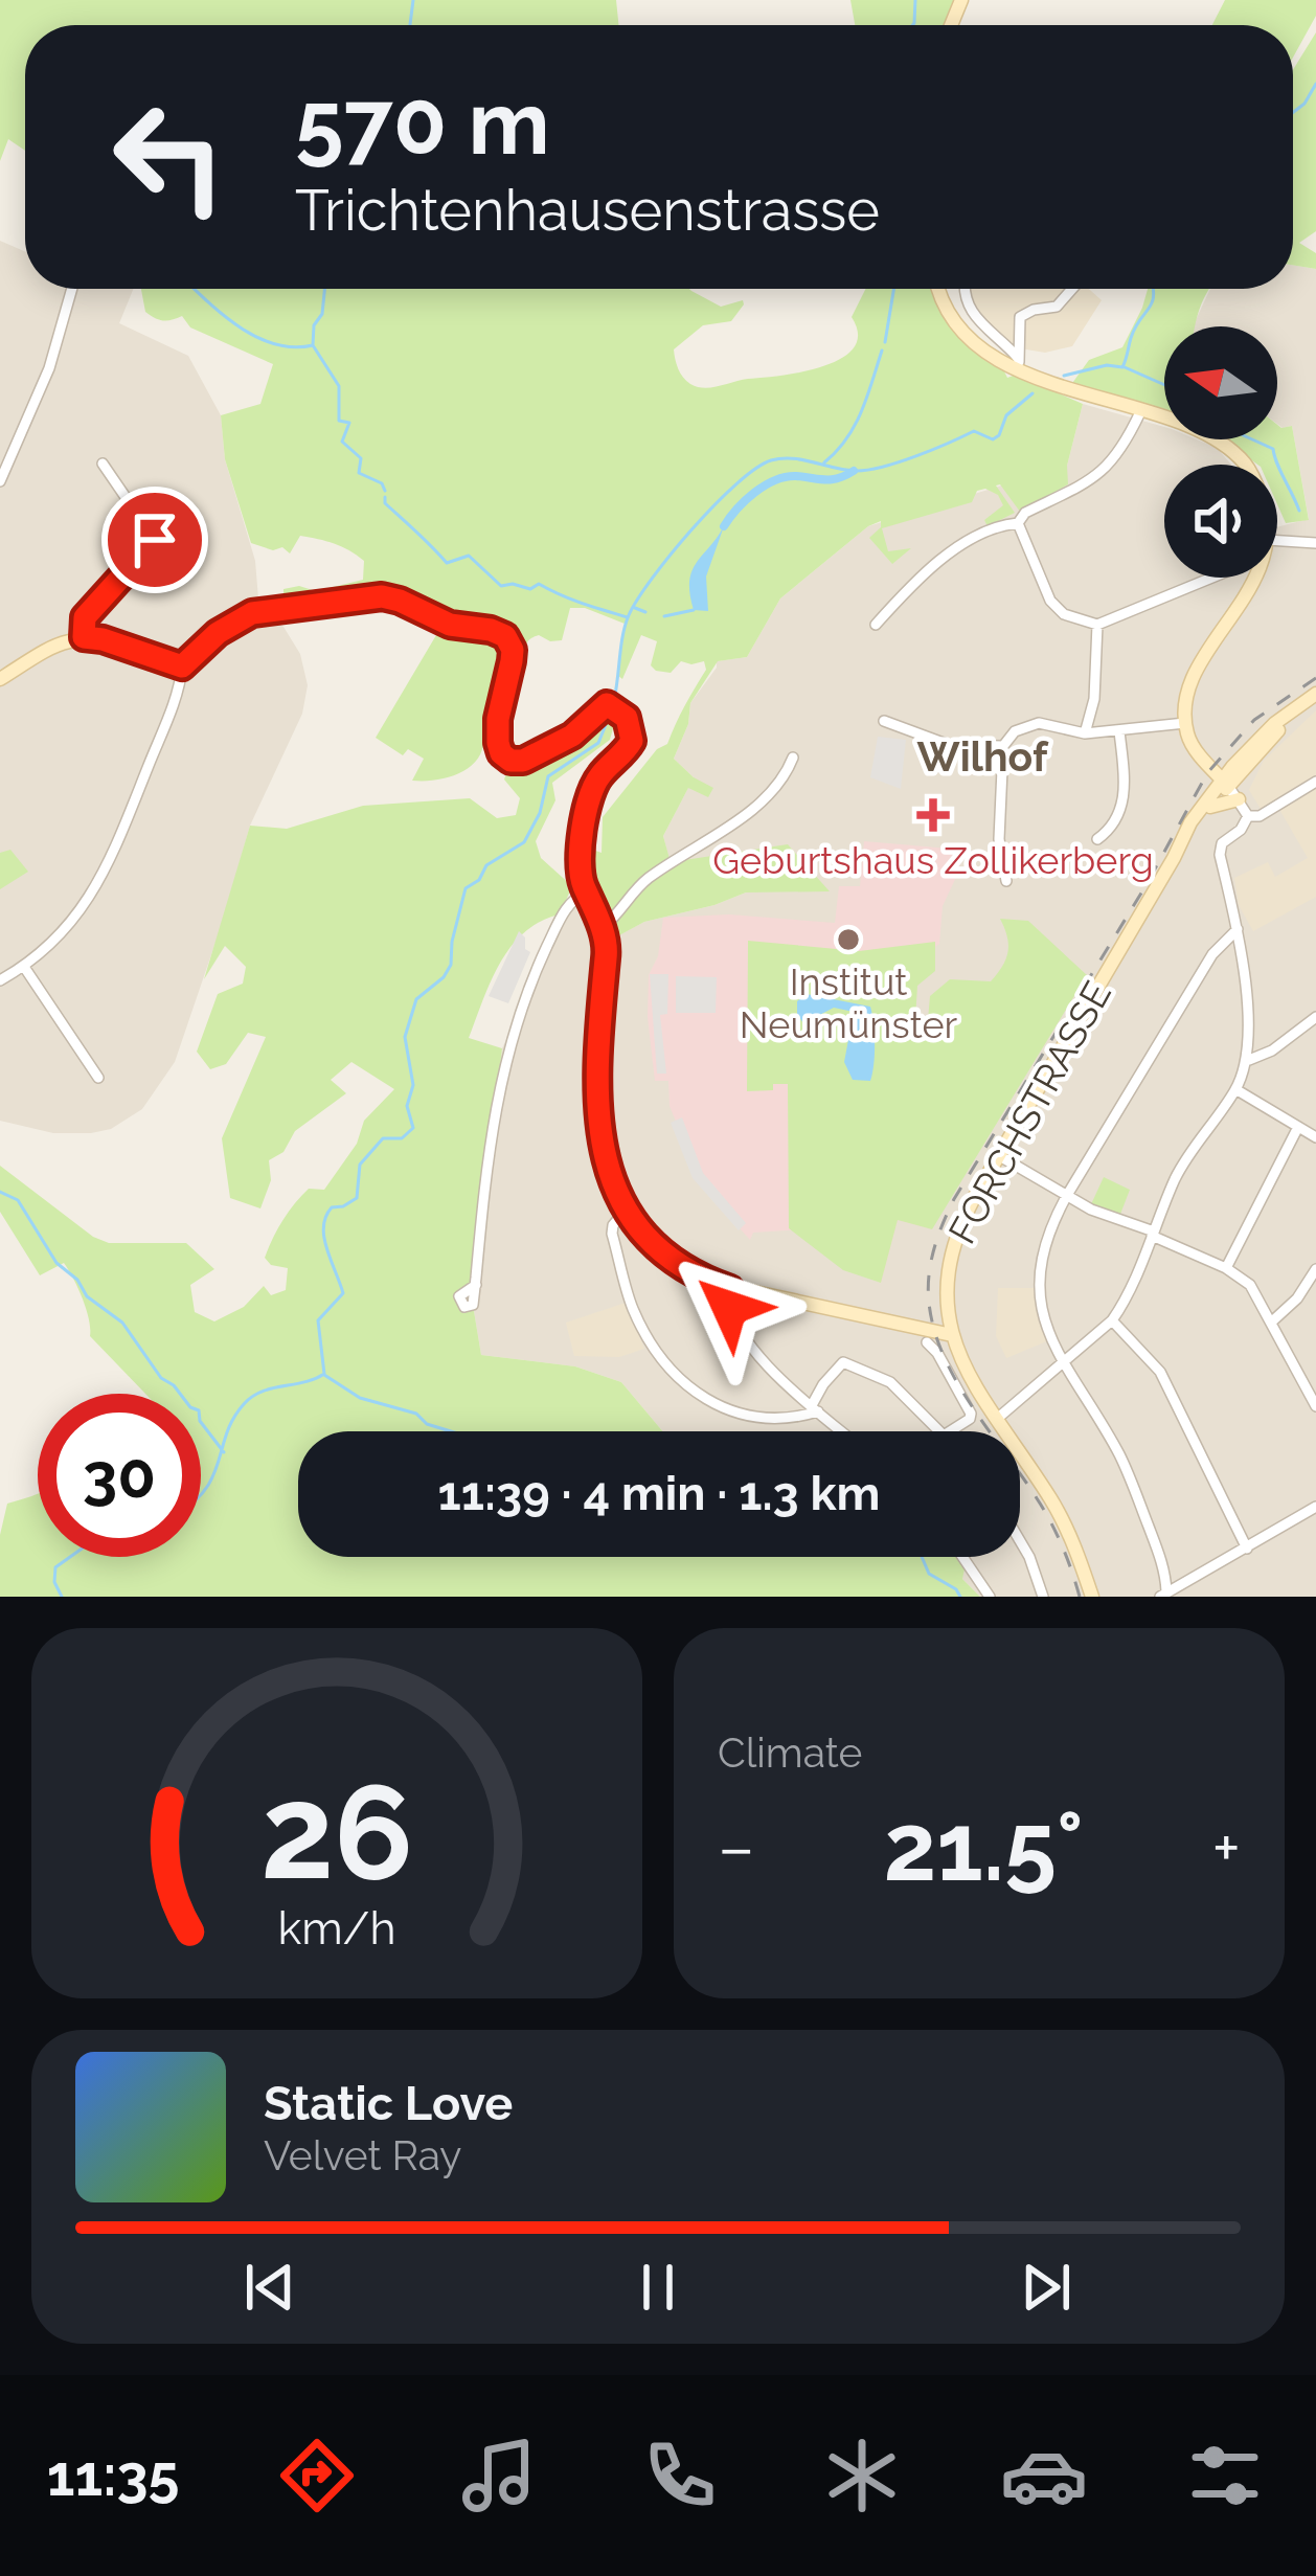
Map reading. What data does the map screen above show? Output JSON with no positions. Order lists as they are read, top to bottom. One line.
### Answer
{"streets":{"main road":["FORCHSTRASSE"]},"districts":["Wilhof"],"places":{"health":["Geburtshaus Zollikerberg"],"other":["Institut Neumünster"]},"north":"left","page":{"turn":["570 m","Trichtenhausenstrasse"],"limit":"30","trip":"11:39 · 4 min · 1.3 km","tile":"Climate","heat":["−","21.5°","+"],"song":["Static Love","Velvet Ray"],"tabs":"11:35","gauge":["26","km/h"]}}
